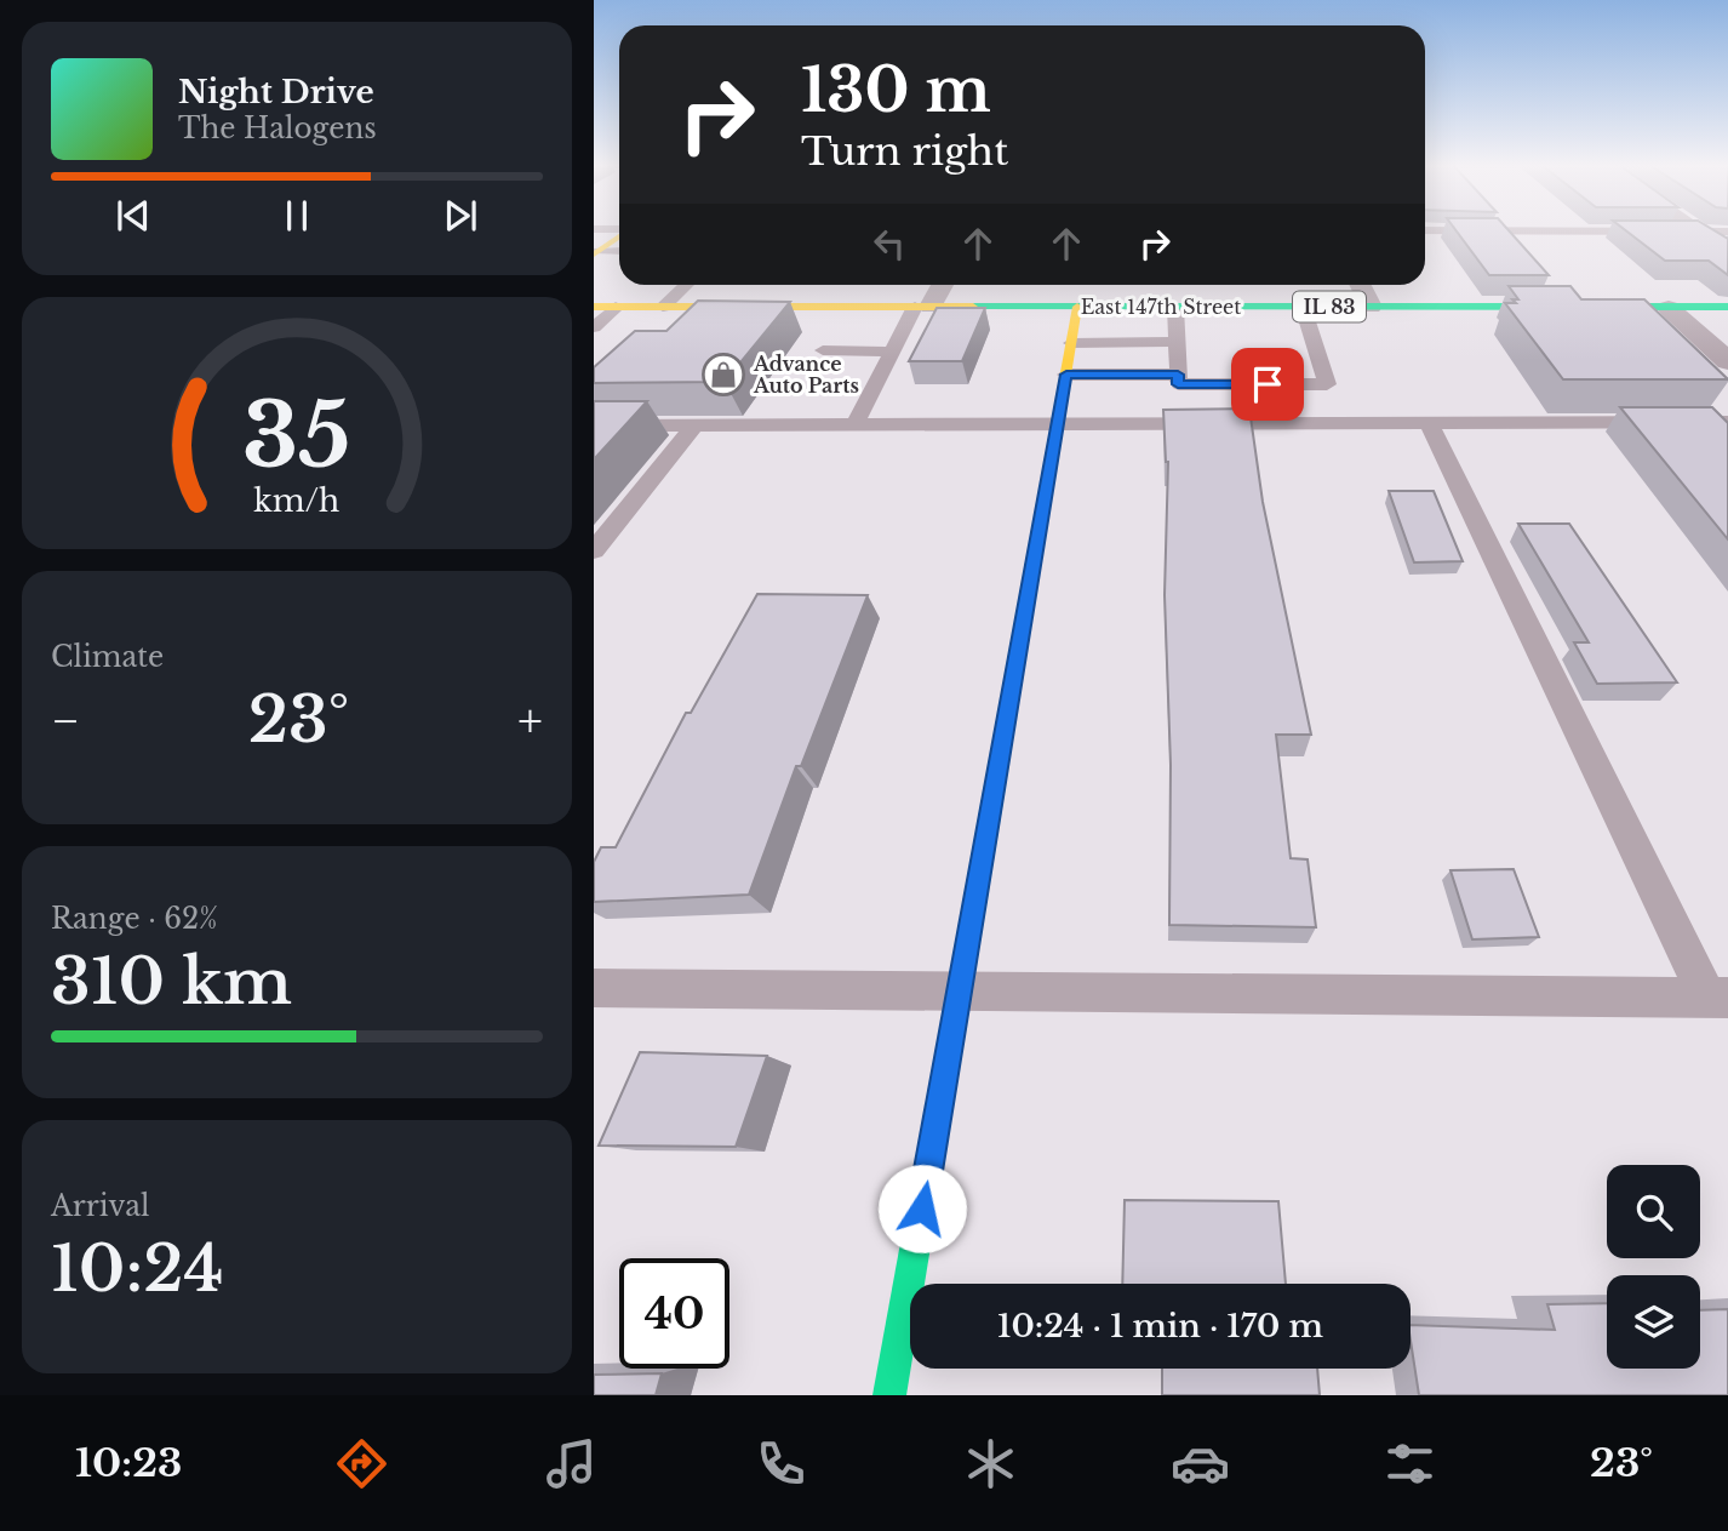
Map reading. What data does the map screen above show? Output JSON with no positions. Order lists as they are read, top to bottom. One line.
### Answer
{"streets":{"main road":["East 147th Street","IL 83"]},"places":{"shop":["Advance Auto Parts"]},"page":{"turn":["130 m","Turn right"],"song":["Night Drive","The Halogens"],"tile":["Climate",["Range · 62%","310 km"],["Arrival","10:24"]],"heat":["−","23°","+"],"limit":"40","trip":"10:24 · 1 min · 170 m","tabs":["10:23","23°"],"gauge":["35","km/h"]}}
